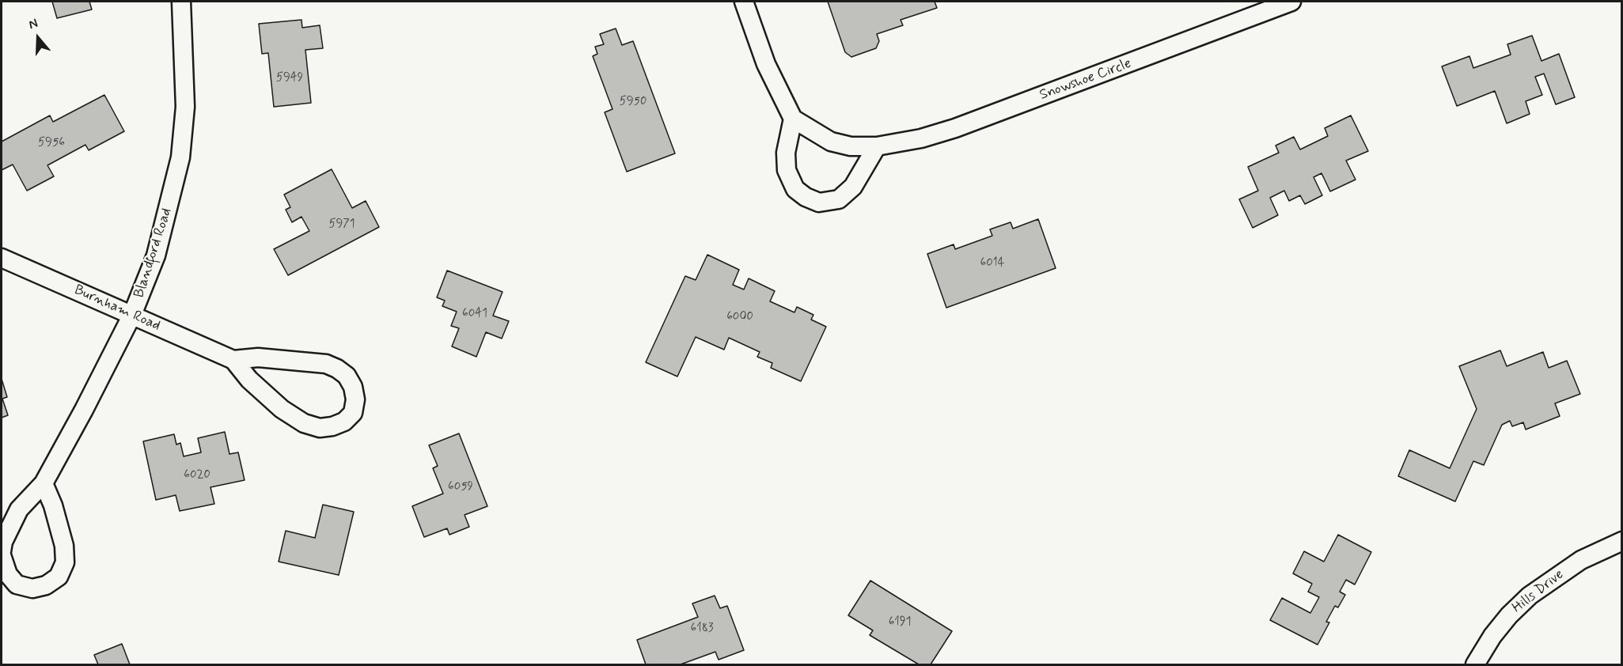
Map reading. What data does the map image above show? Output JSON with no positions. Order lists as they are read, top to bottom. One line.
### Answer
{"streets":{"street":["Snowshoe Circle","Blandford Road","Burnham Road","Hills Drive"]},"crossings":[["Blandford Road","Burnham Road"]],"house_numbers":["5949","5950","5956","5971","6014","6041","6000","6020","6059","6191","6183"],"north":"top"}
